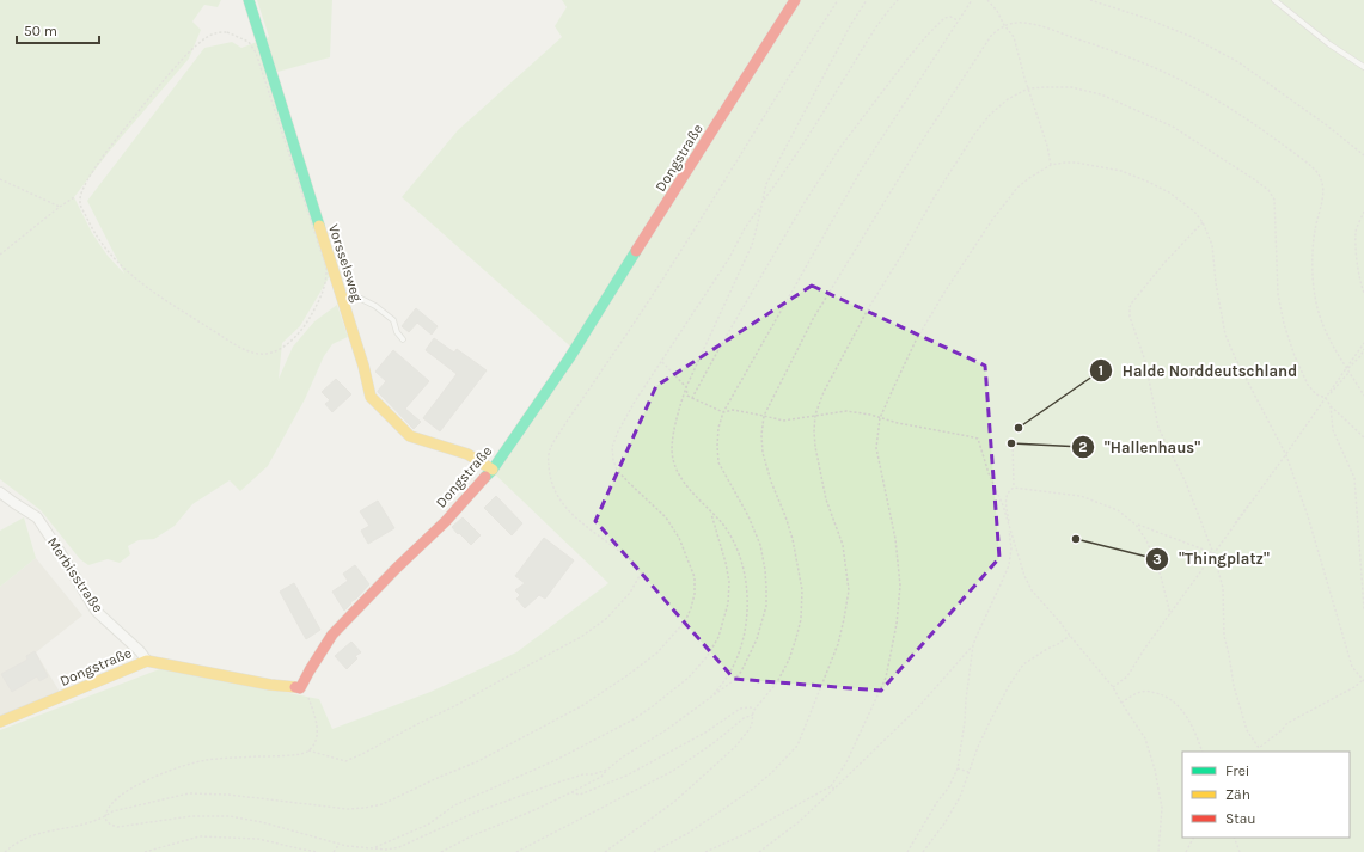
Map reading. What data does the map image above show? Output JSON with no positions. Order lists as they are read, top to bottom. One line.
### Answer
{"streets":{"street":["Dongstraße","Vorsselsweg","Merbisstraße"]},"crossings":[["Dongstraße","Vorsselsweg"],["Dongstraße","Merbisstraße"]],"places":["Halde Norddeutschland","\"Hallenhaus\"","\"Thingplatz\""],"legend":["Frei","Zäh","Stau"],"scale_bar":"50 m"}
